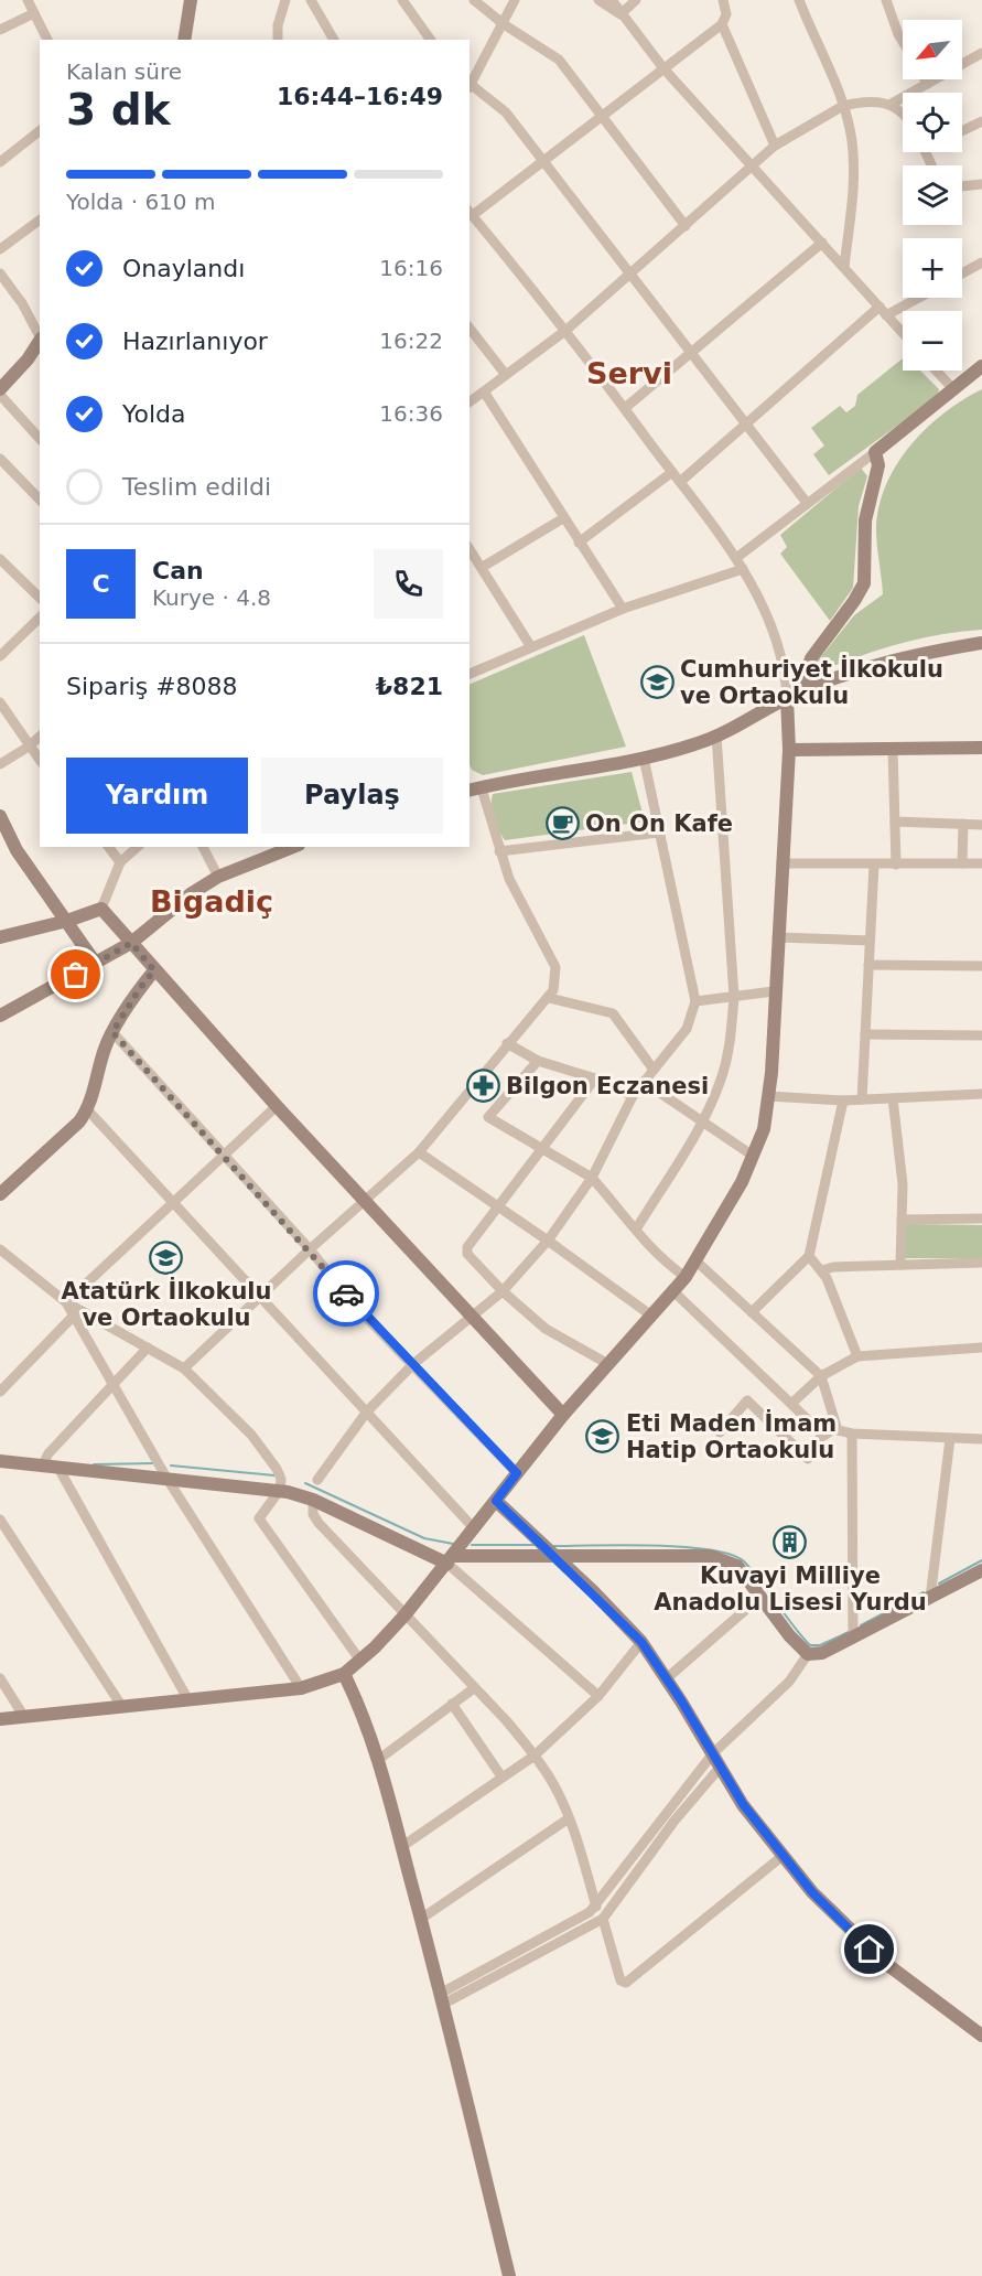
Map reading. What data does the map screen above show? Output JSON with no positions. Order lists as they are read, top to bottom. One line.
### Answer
{"districts":["Servi","Bigadiç"],"places":{"school or university":["Cumhuriyet İlkokulu ve Ortaokulu","Atatürk İlkokulu ve Ortaokulu","Eti Maden İmam Hatip Ortaokulu"],"cafe":["On On Kafe"],"pharmacy":["Bilgon Eczanesi"],"building":["Kuvayi Milliye Anadolu Lisesi Yurdu"]},"north":"bottom left","page":{"map_buttons":["+","−"],"heading":["3 dk","Kalan süre","16:44–16:49"],"panel":["Can","Kurye · 4.8","Sipariş #8088","₺821"],"bar":"Yolda · 610 m","list":[["Onaylandı","16:16"],["Hazırlanıyor","16:22"],["Yolda","16:36"],"Teslim edildi"],"round":"C","buttons":["Yardım","Paylaş"]}}
